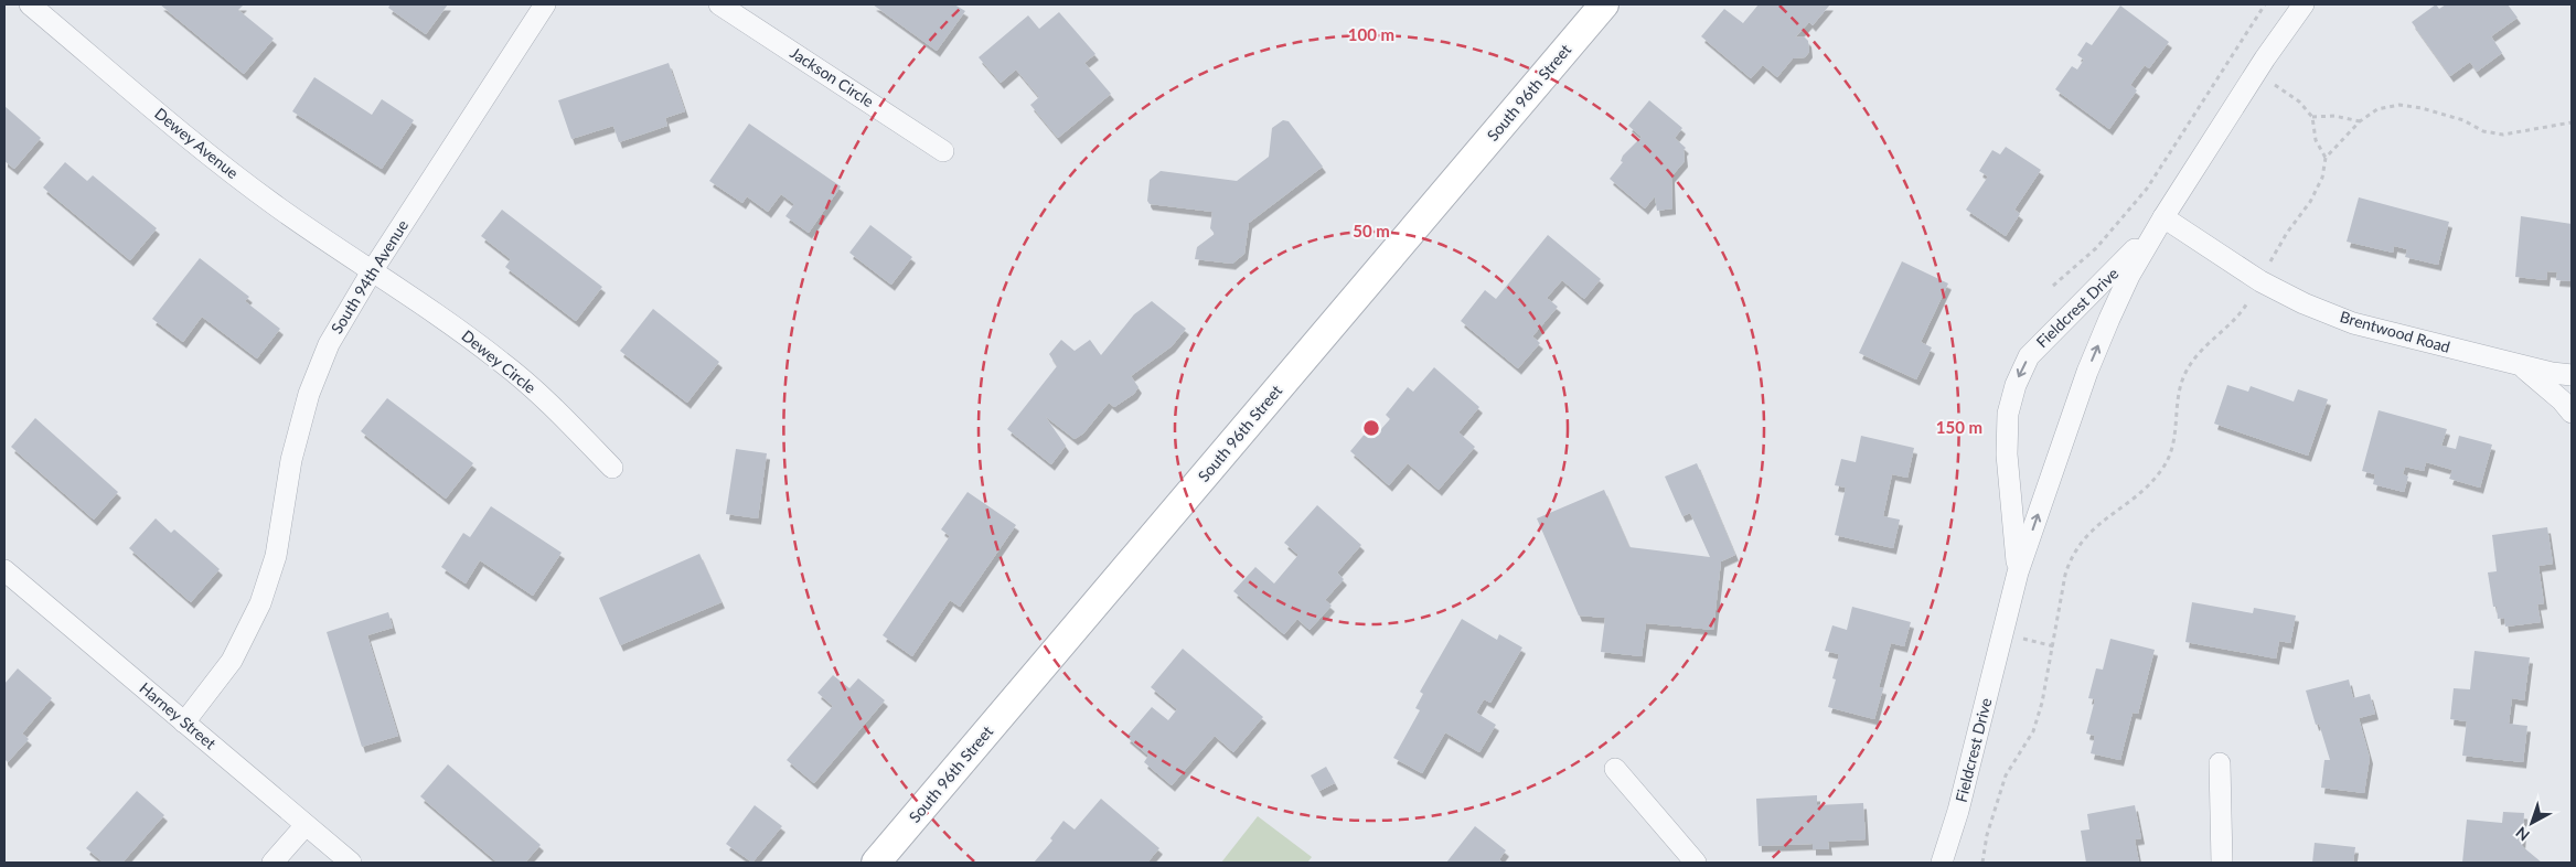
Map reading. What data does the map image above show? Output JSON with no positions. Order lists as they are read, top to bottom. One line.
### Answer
{"streets":{"street":["Jackson Circle","South 96th Street","Dewey Avenue","South 94th Avenue","Fieldcrest Drive","Brentwood Road","Dewey Circle","Harney Street"]},"crossings":[["Dewey Avenue","South 94th Avenue"],["Dewey Avenue","Dewey Circle"],["South 94th Avenue","Dewey Circle"],["South 94th Avenue","Harney Street"],["Fieldcrest Drive","Brentwood Road"]],"north":"bottom left","rings":["100 m","50 m","150 m"]}
